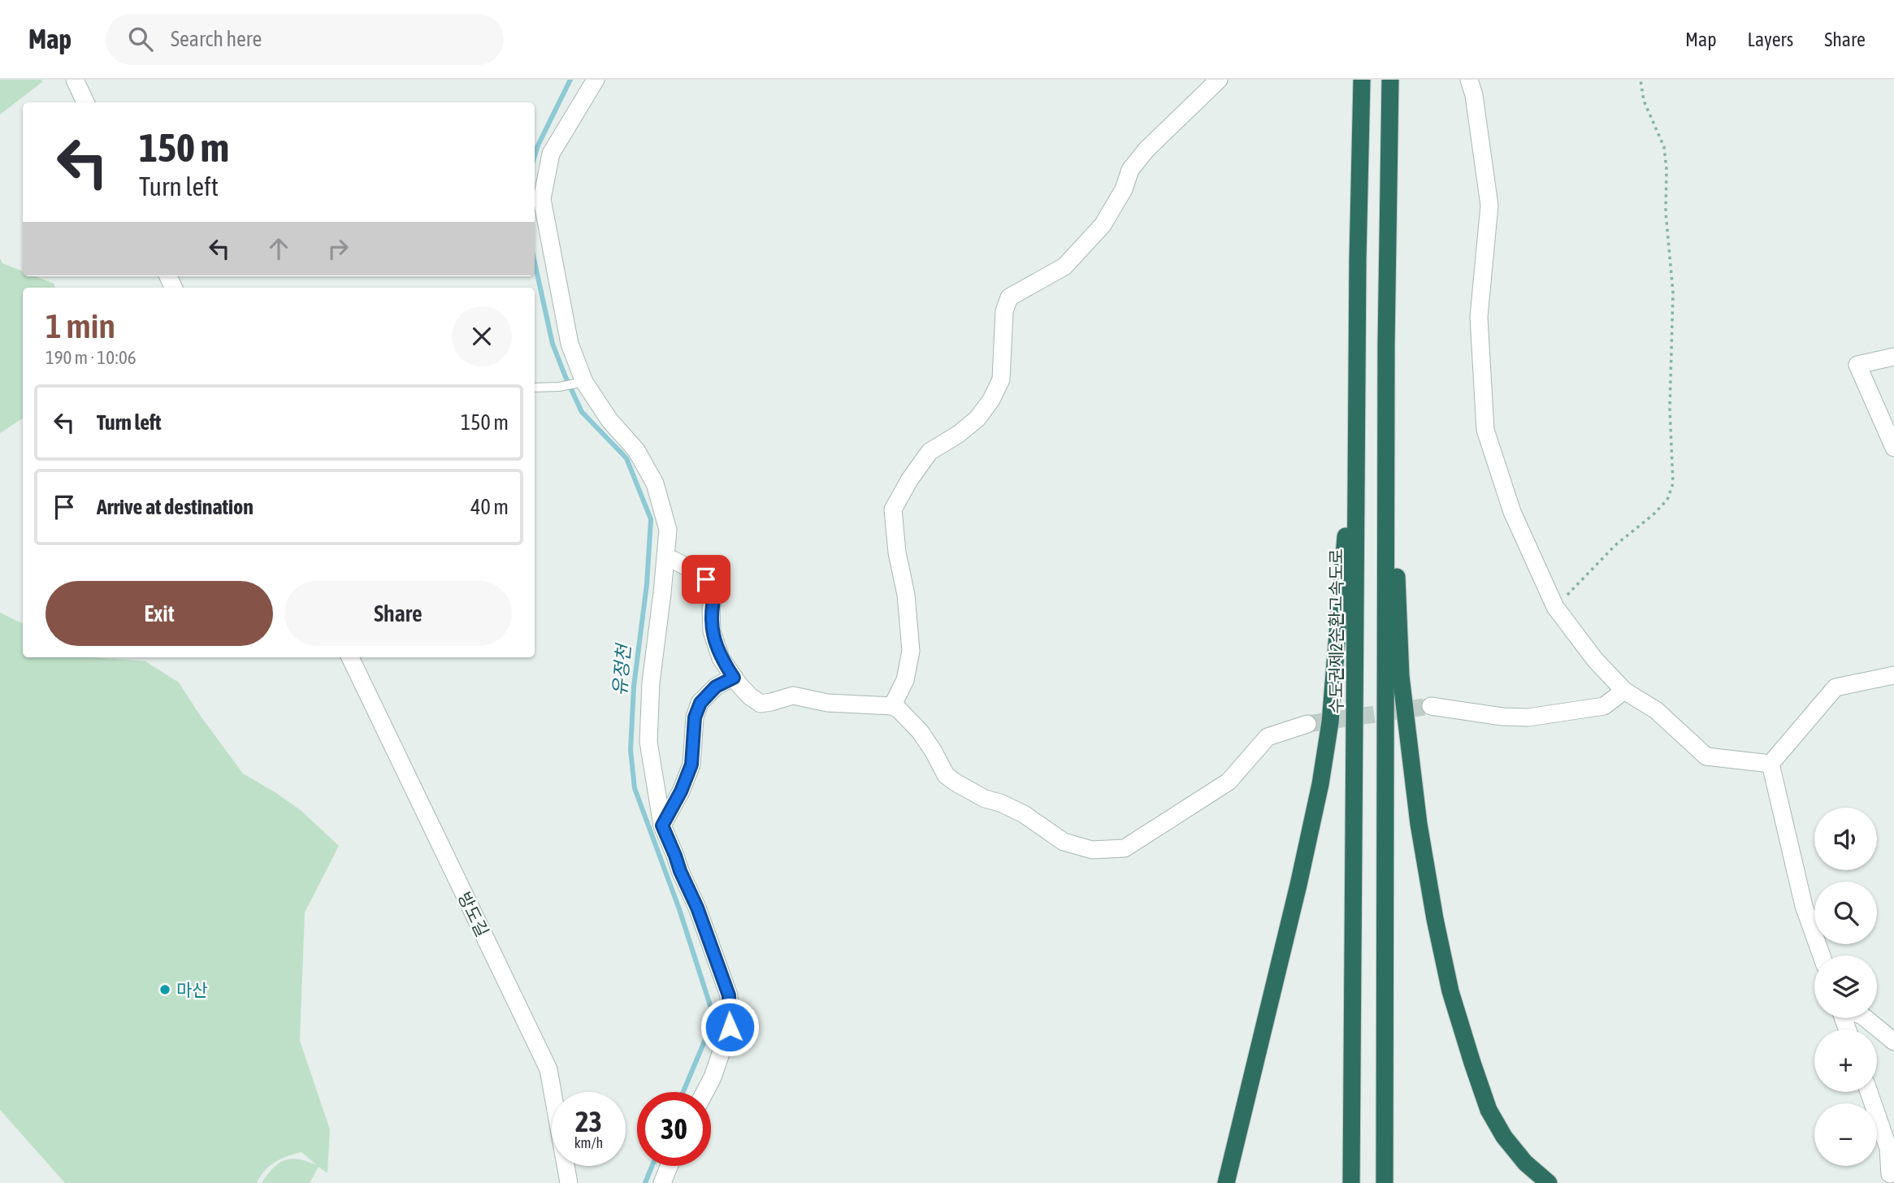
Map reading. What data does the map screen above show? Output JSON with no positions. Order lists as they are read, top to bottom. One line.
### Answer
{"streets":{"highway":["수도권제2순환고속도로"],"street":["방도길"]},"water":["유정천"],"places":["마산"],"page":{"header":"Map","search":"Search here","nav":["Map","Layers","Share"],"turn":["150 m","Turn left"],"heading":["1 min","190 m · 10:06"],"list":[{"name":"Turn left","value":"150 m"},{"name":"Arrive at destination","value":"40 m"}],"buttons":["Exit","Share"],"map_buttons":["+","−"],"speed":"23 km/h","limit":"30"}}
